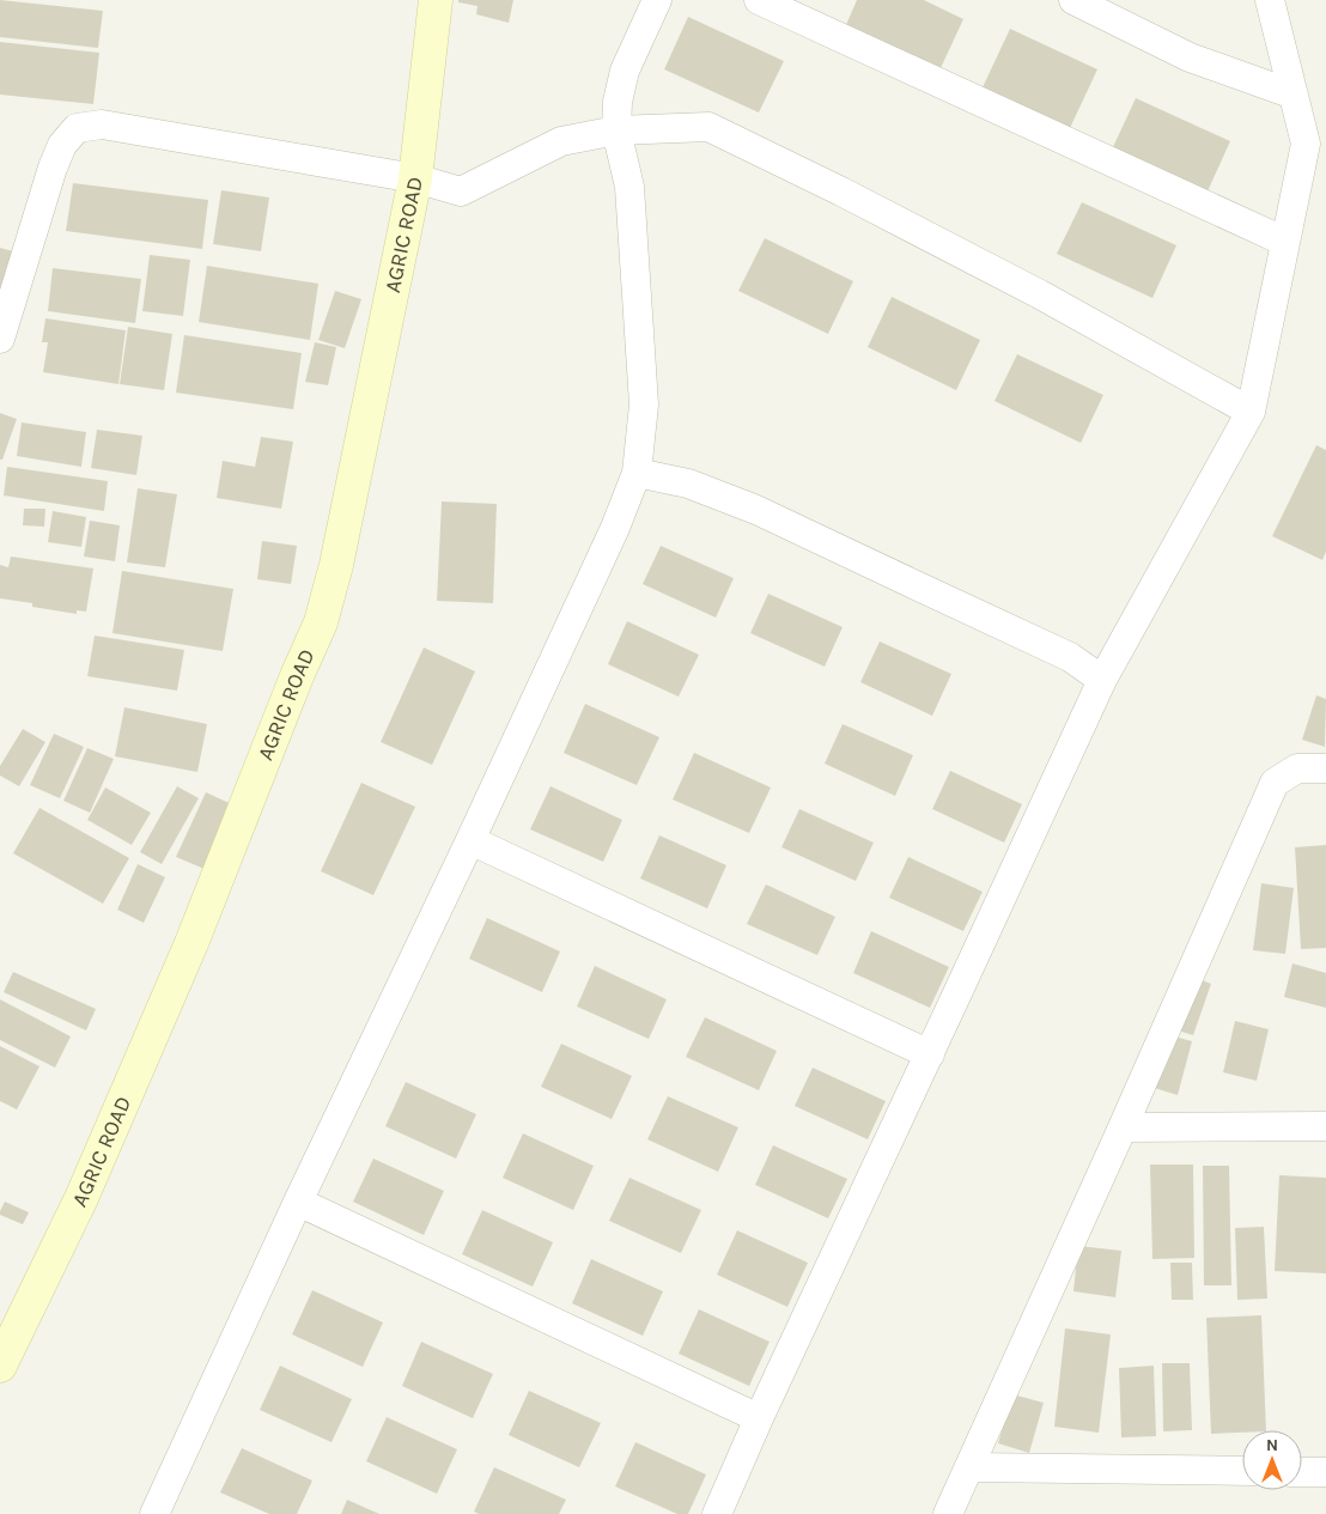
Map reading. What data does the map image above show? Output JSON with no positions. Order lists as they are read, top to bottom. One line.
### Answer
{"streets":{"street":["AGRIC ROAD"]},"north":"top"}
